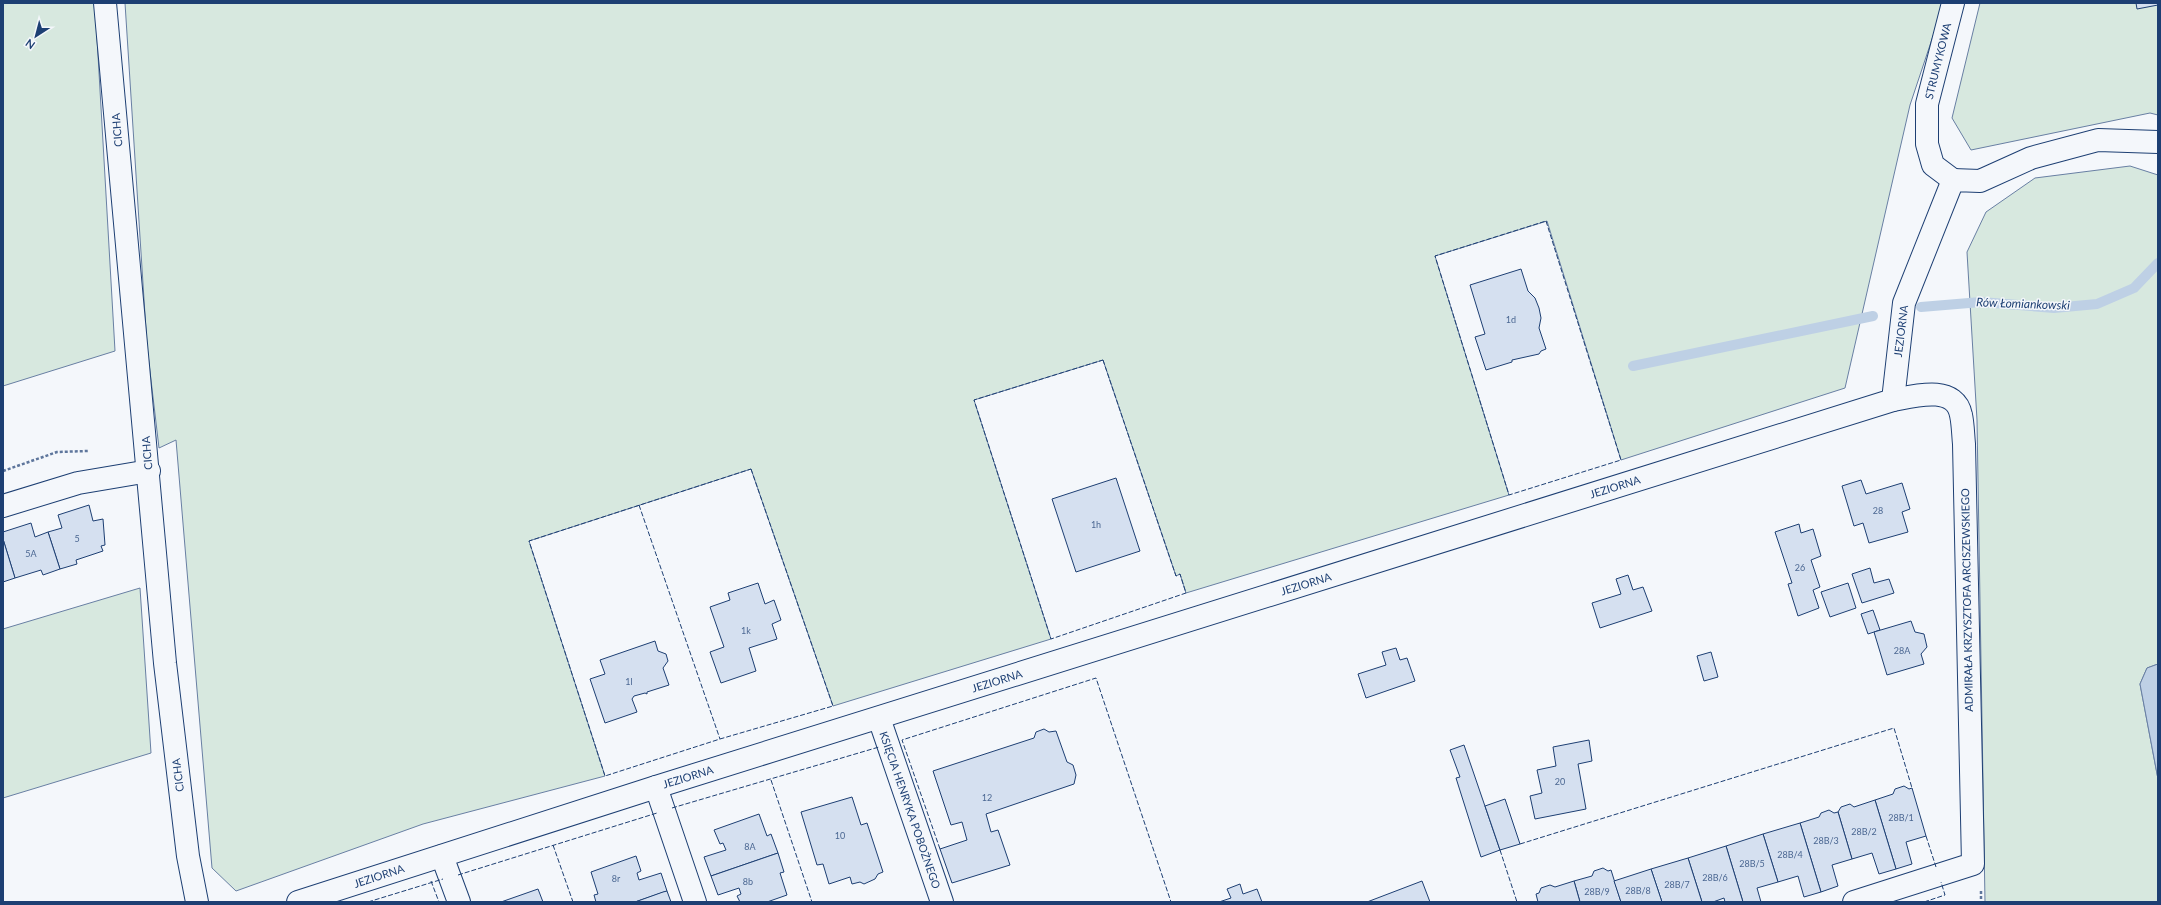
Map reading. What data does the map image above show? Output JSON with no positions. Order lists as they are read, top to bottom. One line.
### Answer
{"streets":{"street":["STRUMYKOWA","CICHA","JEZIORNA","ADMIRAŁA KRZYSZTOFA ARCISZEWSKIEGO","KSIĘCIA HENRYKA POBOŻNEGO"]},"crossings":[["STRUMYKOWA","JEZIORNA"],["JEZIORNA","ADMIRAŁA KRZYSZTOFA ARCISZEWSKIEGO"],["JEZIORNA","KSIĘCIA HENRYKA POBOŻNEGO"]],"water":["Rów Łomiankowski"],"house_numbers":["1d","28","1h","5","5A","26","1k","28A","1l","20","12","28B/1","28B/2","10","28B/3","8A","28B/4","28B/5","28B/6","8r","8b","28B/7","28B/8","28B/9"],"north":"bottom left"}
